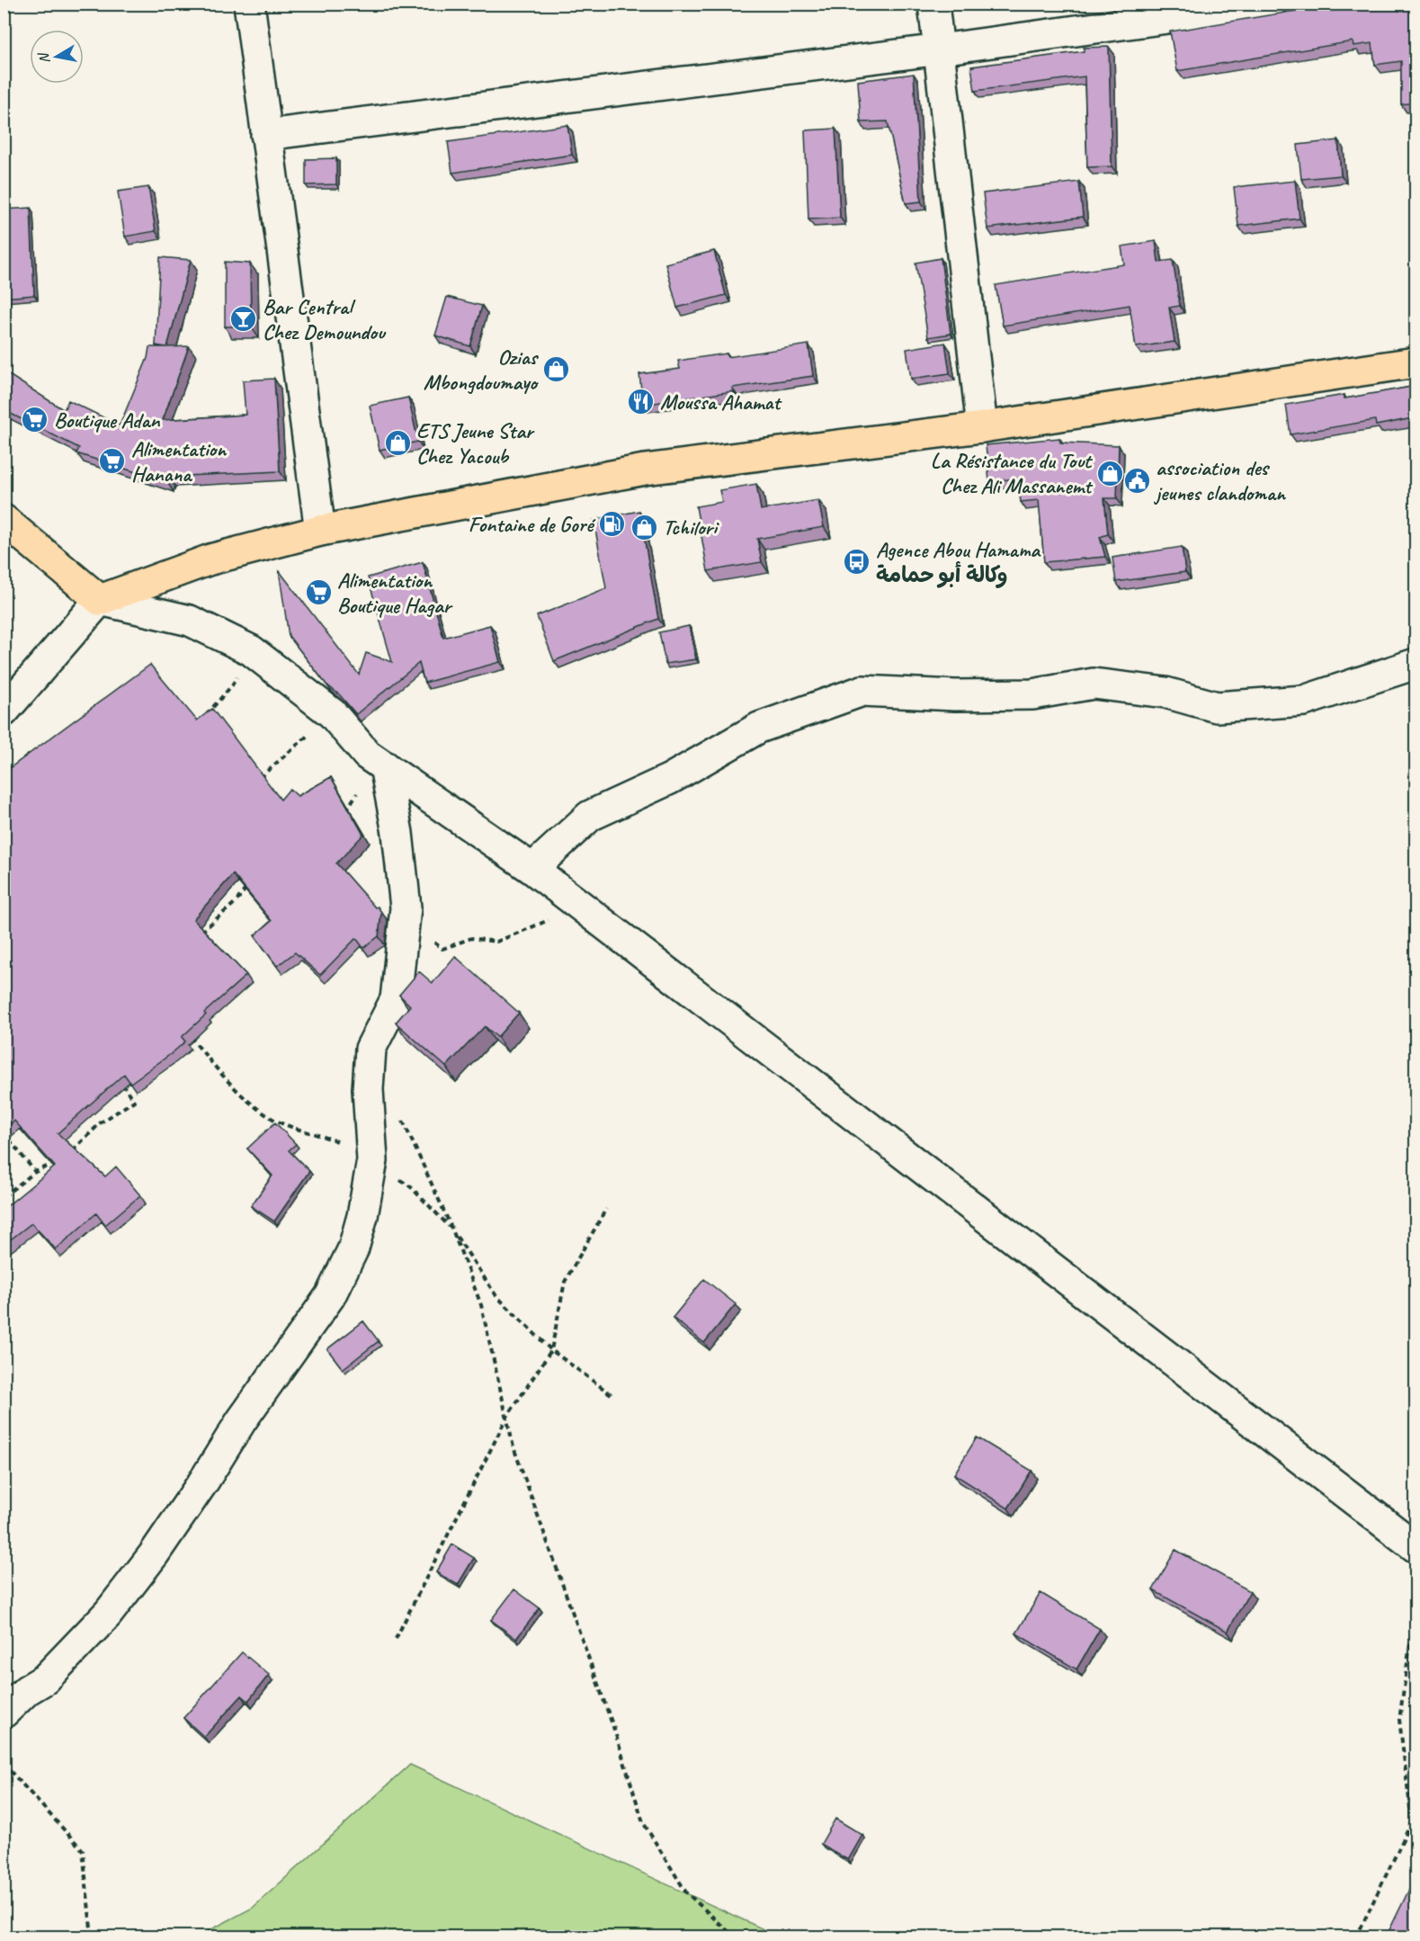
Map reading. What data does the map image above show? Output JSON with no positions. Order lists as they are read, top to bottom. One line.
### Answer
{"places":{"bar":["Bar Central Chez Demoundou"],"shop":["Ozias Mbongdoumayo","ETS Jeune Star Chez Yacoub","La Résistance du Tout Chez Ali Massanemt","Tchilori"],"restaurant":["Moussa Ahamat"],"supermarket":["Boutique Adan","Alimentation Hanana","Alimentation Boutique Hagar"],"public building":["association des jeunes clandoman"],"fuel station":["Fontaine de Goré"],"bus stop":["Agence Abou Hamama وكالة أبو حمامة"]},"north":"left"}
